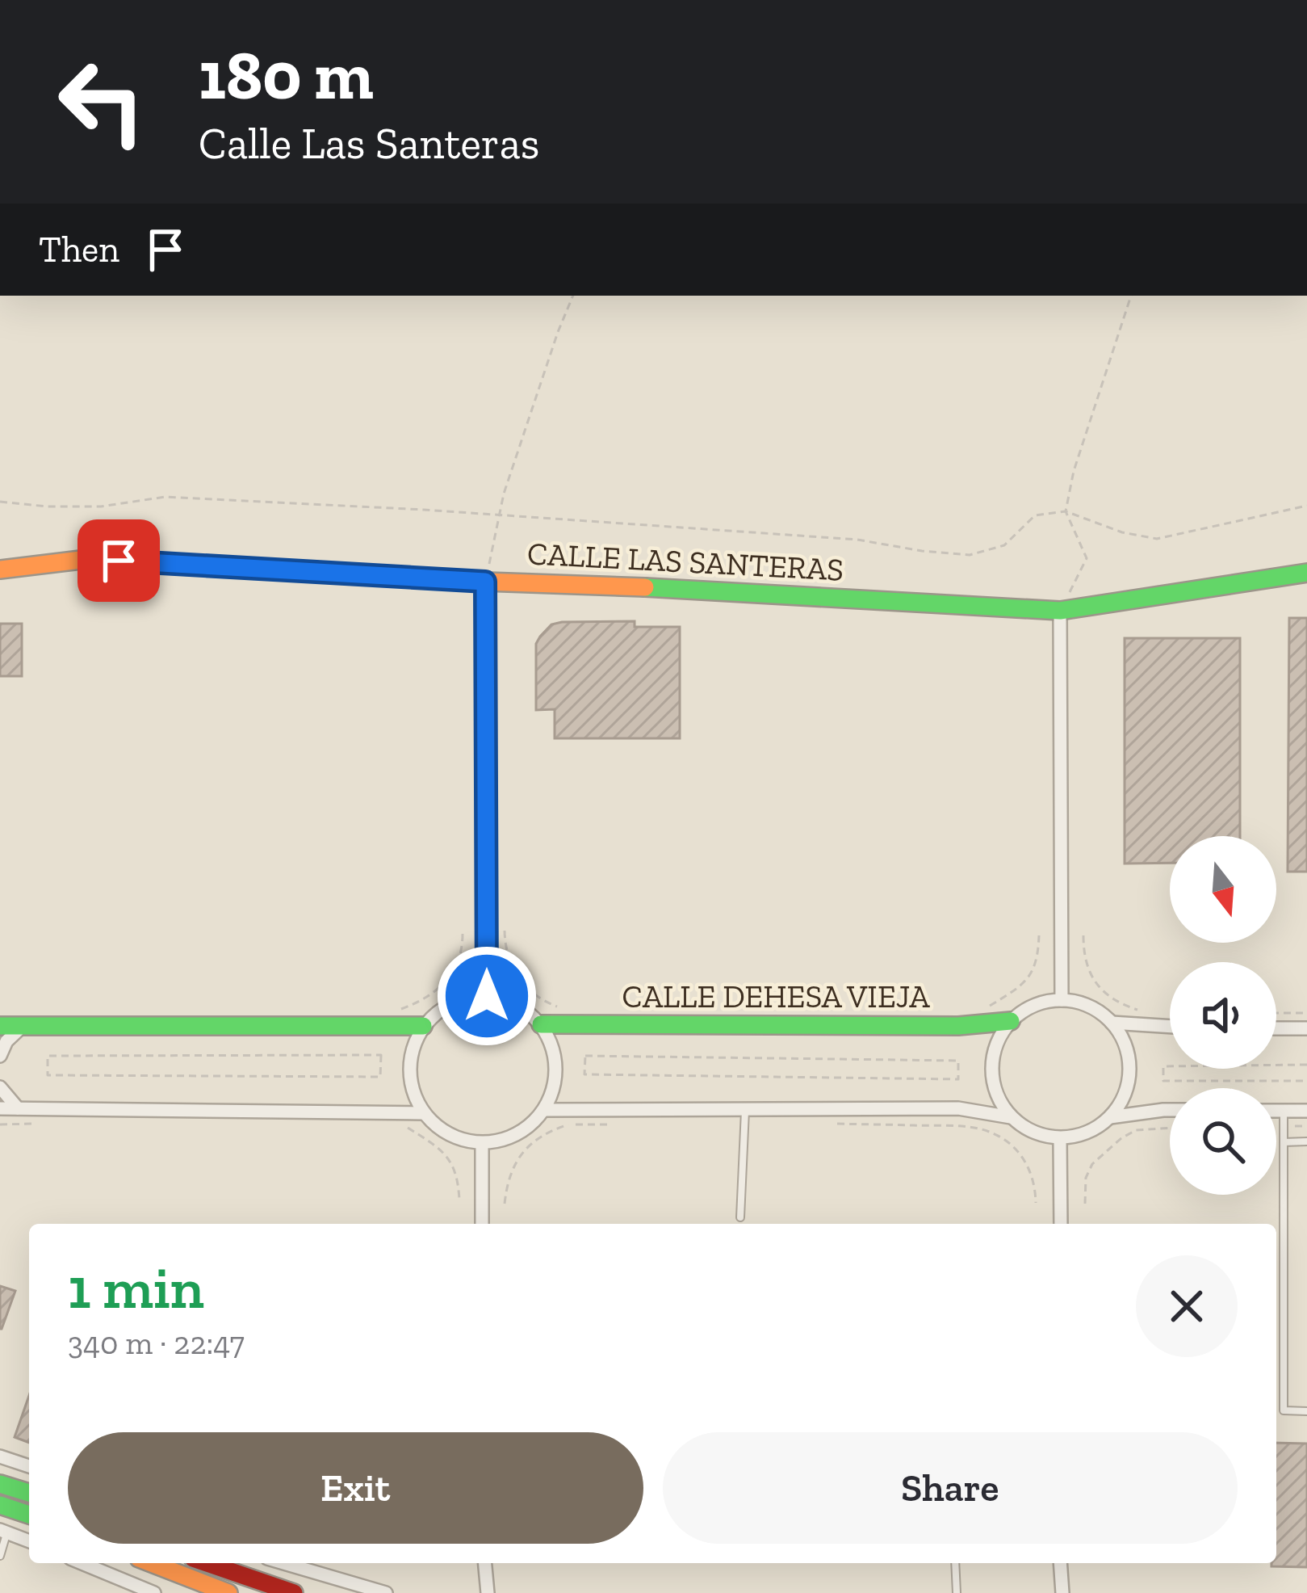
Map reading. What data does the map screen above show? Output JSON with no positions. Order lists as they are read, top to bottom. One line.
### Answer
{"streets":{"street":["CALLE LAS SANTERAS","CALLE DEHESA VIEJA"]},"north":"bottom","page":{"turn":["180 m","Calle Las Santeras"],"then":"Then","heading":["1 min","340 m · 22:47"],"buttons":["Exit","Share"]}}
